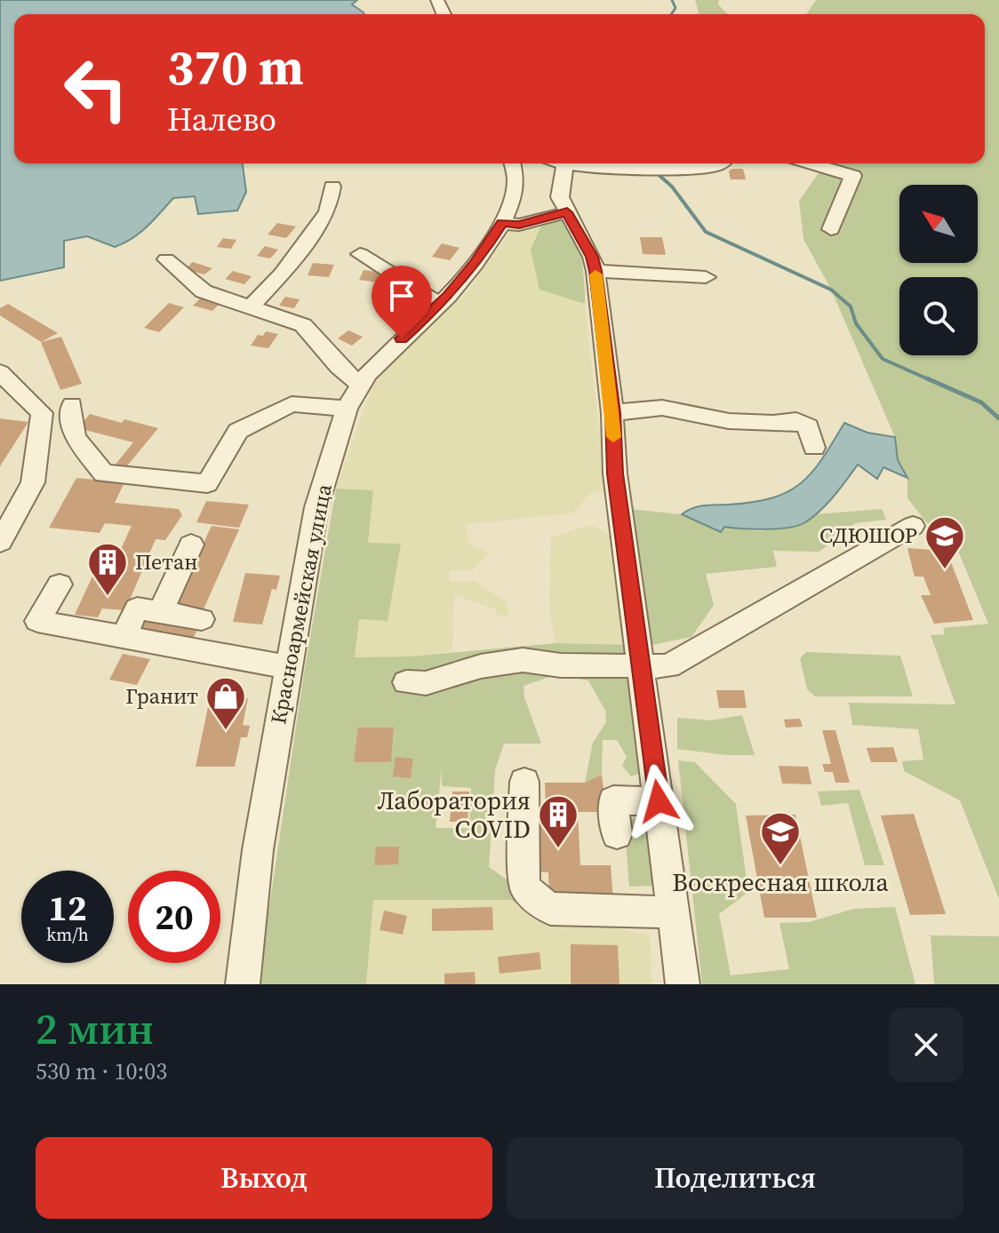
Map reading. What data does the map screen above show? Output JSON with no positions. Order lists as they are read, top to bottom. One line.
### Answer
{"streets":{"street":["Красноармейская улица"]},"places":{"school or university":["СДЮШОР","Воскресная школа"],"building":["Петан","Лаборатория COVID"],"shop":["Гранит"]},"north":"top left","page":{"turn":["370 m","Налево"],"speed":"12 km/h","limit":"20","heading":["2 мин","530 m · 10:03"],"buttons":["Выход","Поделиться"]}}
